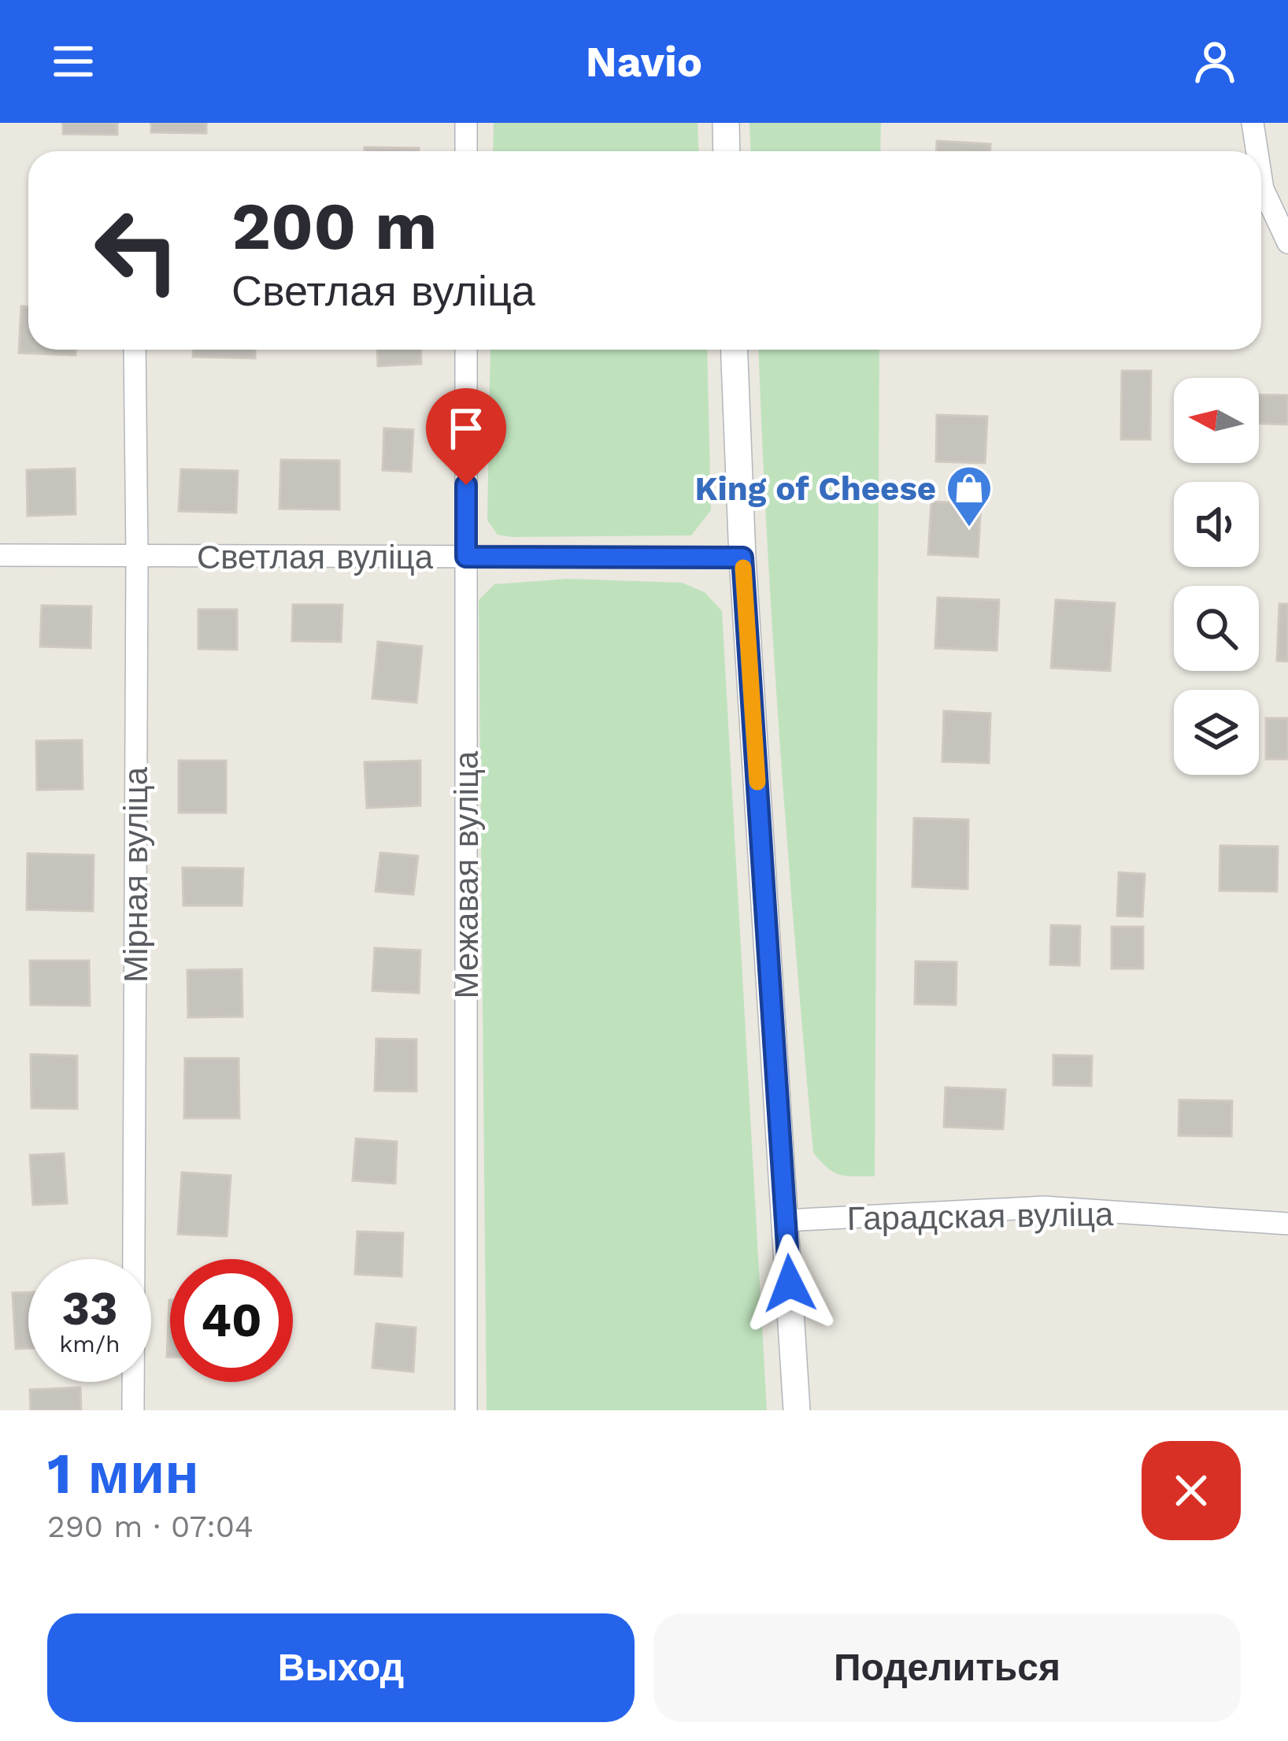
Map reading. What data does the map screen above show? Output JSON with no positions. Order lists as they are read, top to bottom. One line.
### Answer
{"streets":{"street":["Светлая вуліца","Мірная вуліца","Межавая вуліца","Гарадская вуліца"]},"crossings":[["Светлая вуліца","Мірная вуліца"],["Светлая вуліца","Межавая вуліца"]],"places":{"shop":["King of Cheese"]},"north":"left","page":{"header":"Navio","turn":["200 m","Светлая вуліца"],"speed":"33 km/h","limit":"40","heading":["1 мин","290 m · 07:04"],"buttons":["Выход","Поделиться"]}}
